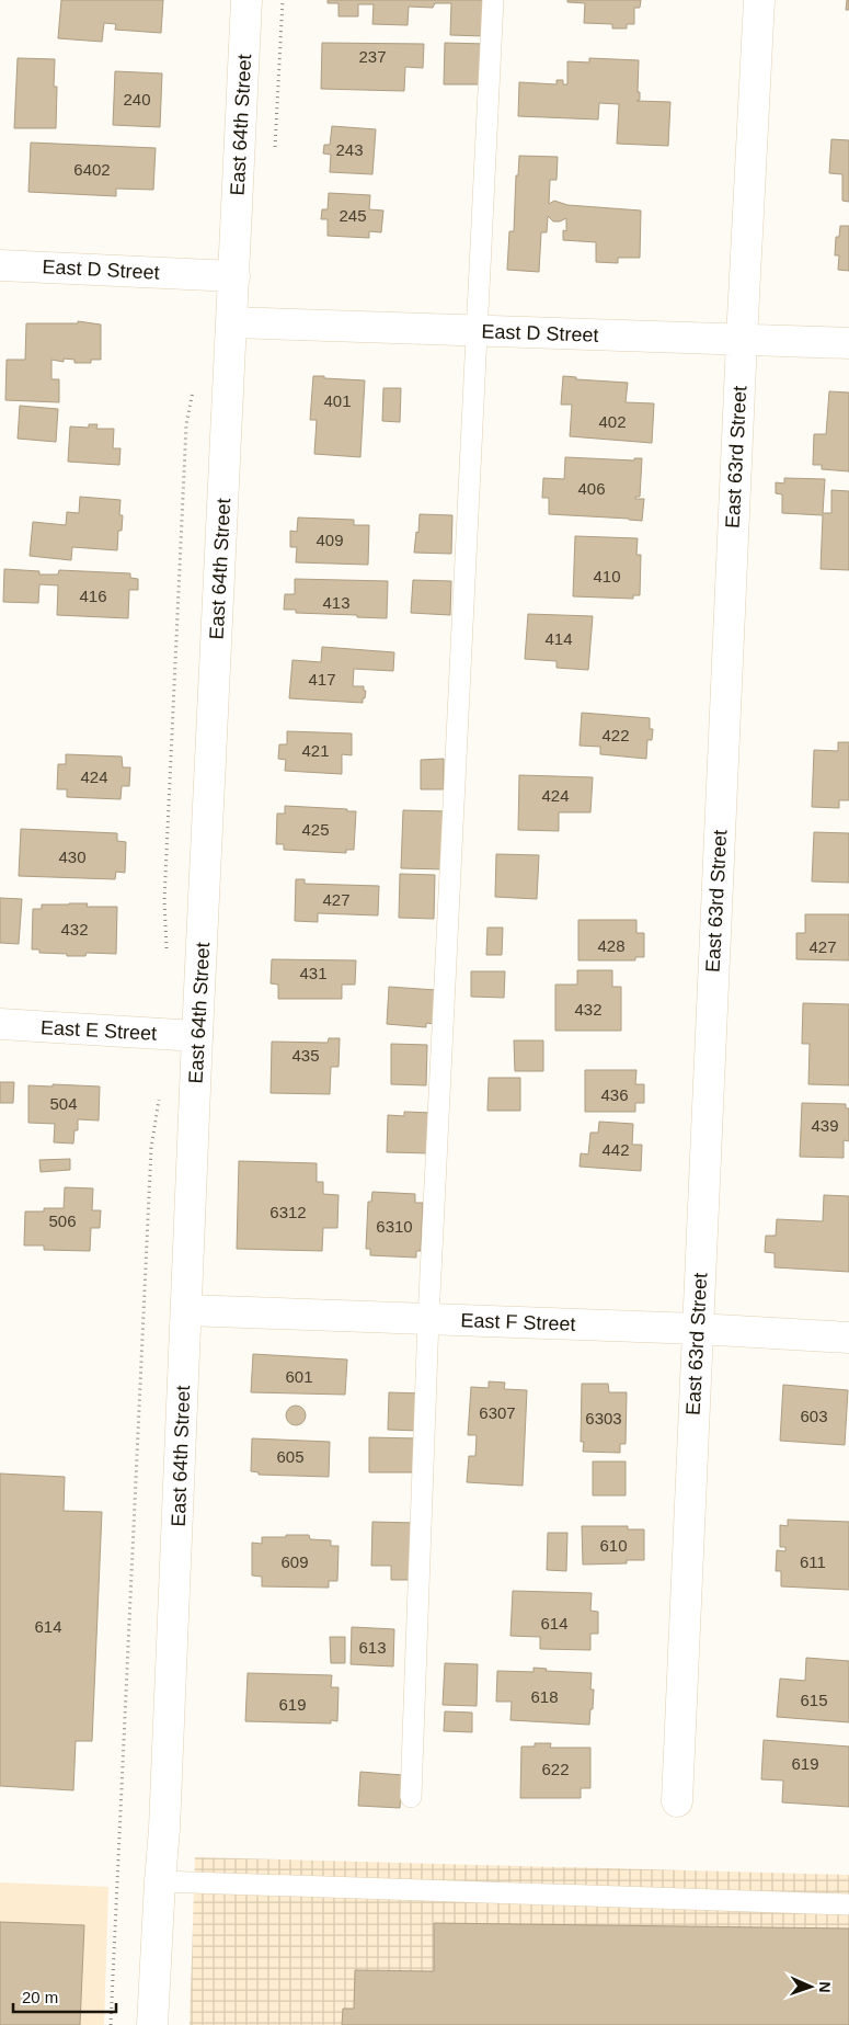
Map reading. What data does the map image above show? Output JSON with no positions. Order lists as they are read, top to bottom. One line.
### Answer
{"streets":{"street":["East 64th Street","East D Street","East 63rd Street","East E Street","East F Street"]},"crossings":[["East 64th Street","East D Street"],["East 64th Street","East E Street"],["East 64th Street","East F Street"],["East D Street","East 63rd Street"],["East 63rd Street","East F Street"]],"house_numbers":["237","240","243","6402","245","401","402","406","409","410","416","413","414","417","422","421","424","424","425","430","427","432","428","427","431","432","435","436","504","439","442","6312","506","6310","601","6307","603","6303","605","610","609","611","614","614","613","618","615","619","619","622"],"scale_bar":"20 m","north":"right"}
